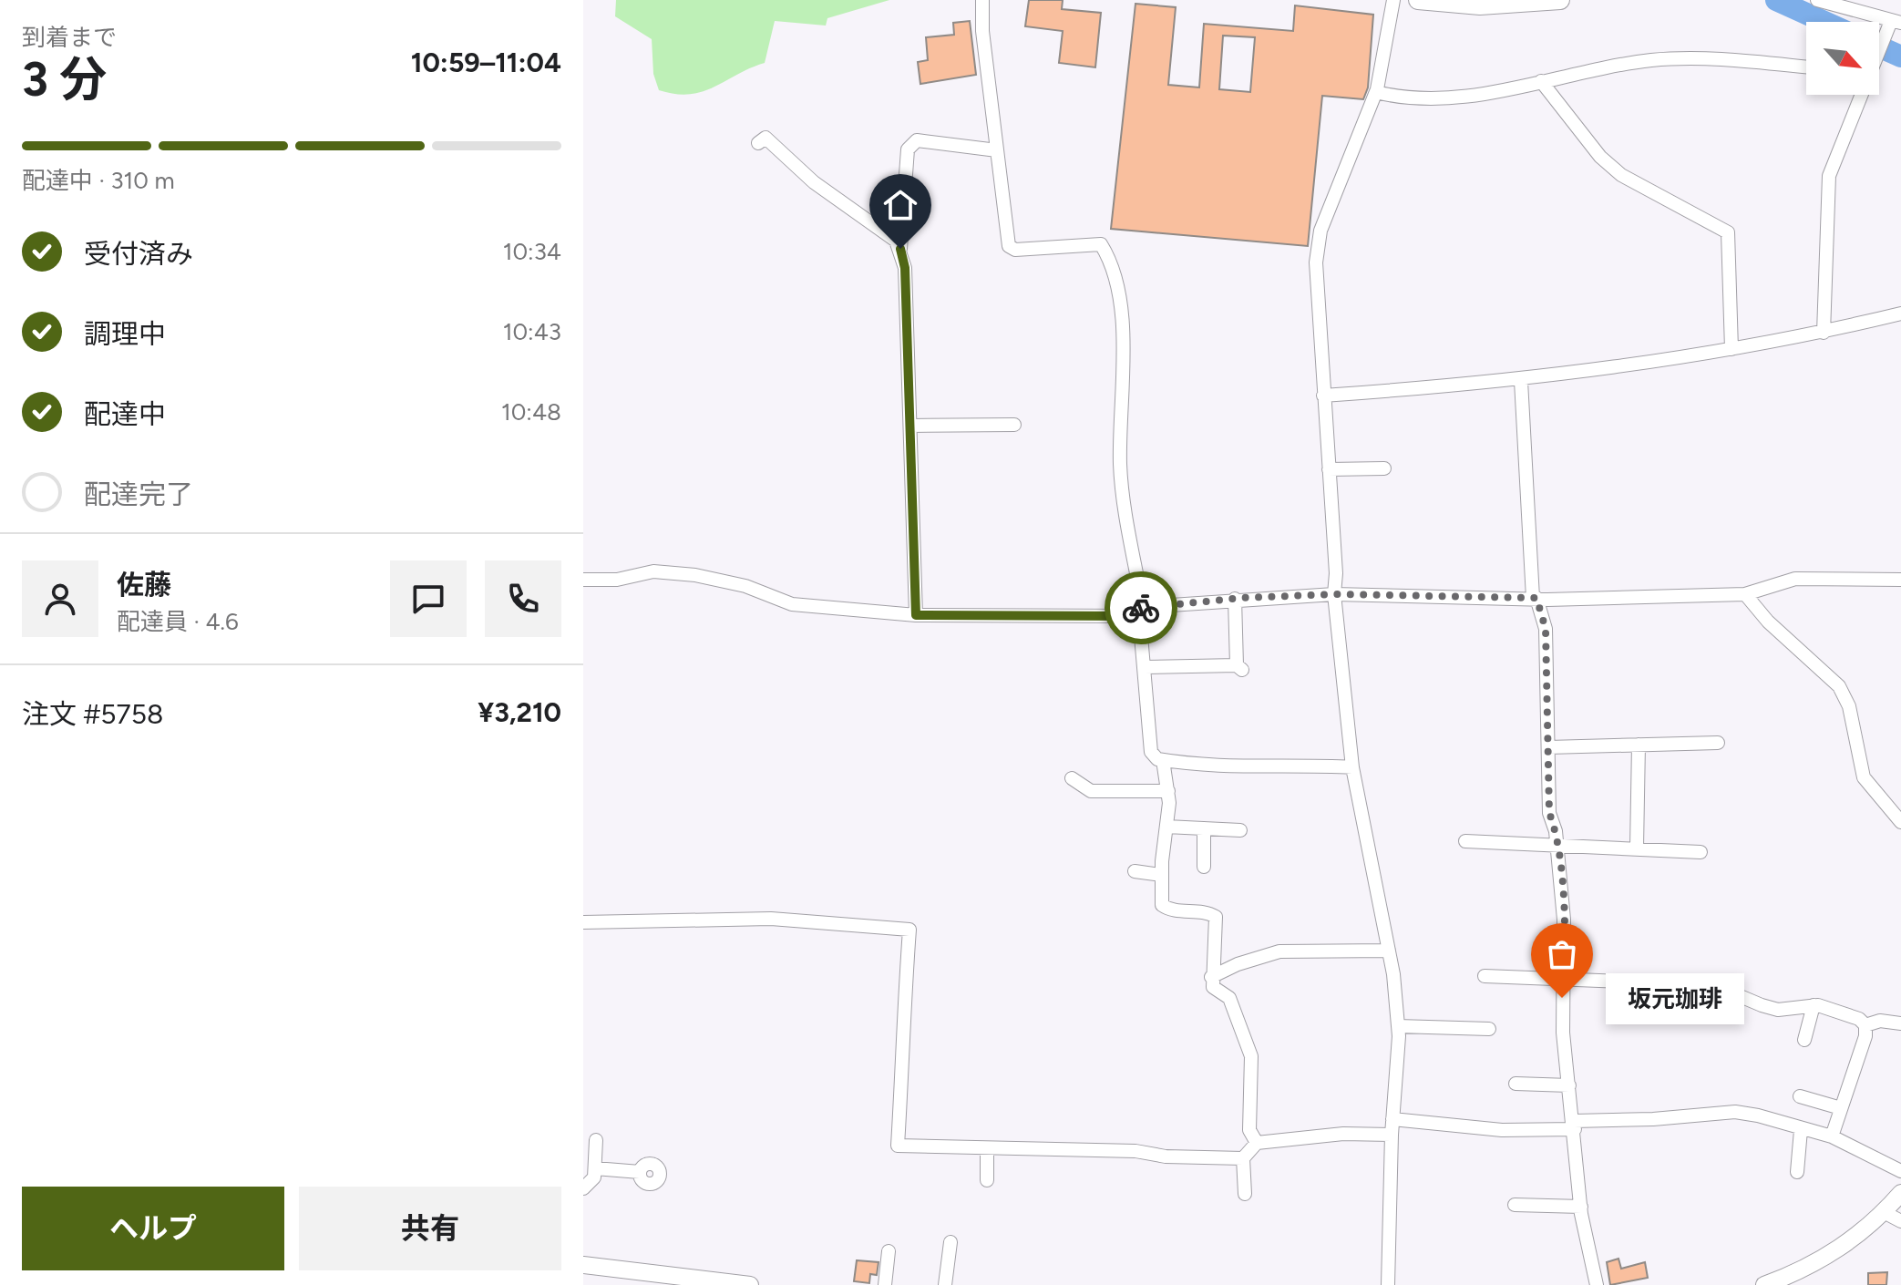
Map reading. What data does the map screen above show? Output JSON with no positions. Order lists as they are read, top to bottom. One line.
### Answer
{"places":["坂元珈琲"],"north":"bottom right","page":{"heading":["3 分","到着まで","10:59–11:04"],"panel":["佐藤","配達員 · 4.6","注文 #5758","¥3,210"],"bar":"配達中 · 310 m","list":[["受付済み","10:34"],["調理中","10:43"],["配達中","10:48"],"配達完了"],"bubble":"坂元珈琲","buttons":["ヘルプ","共有"]}}
